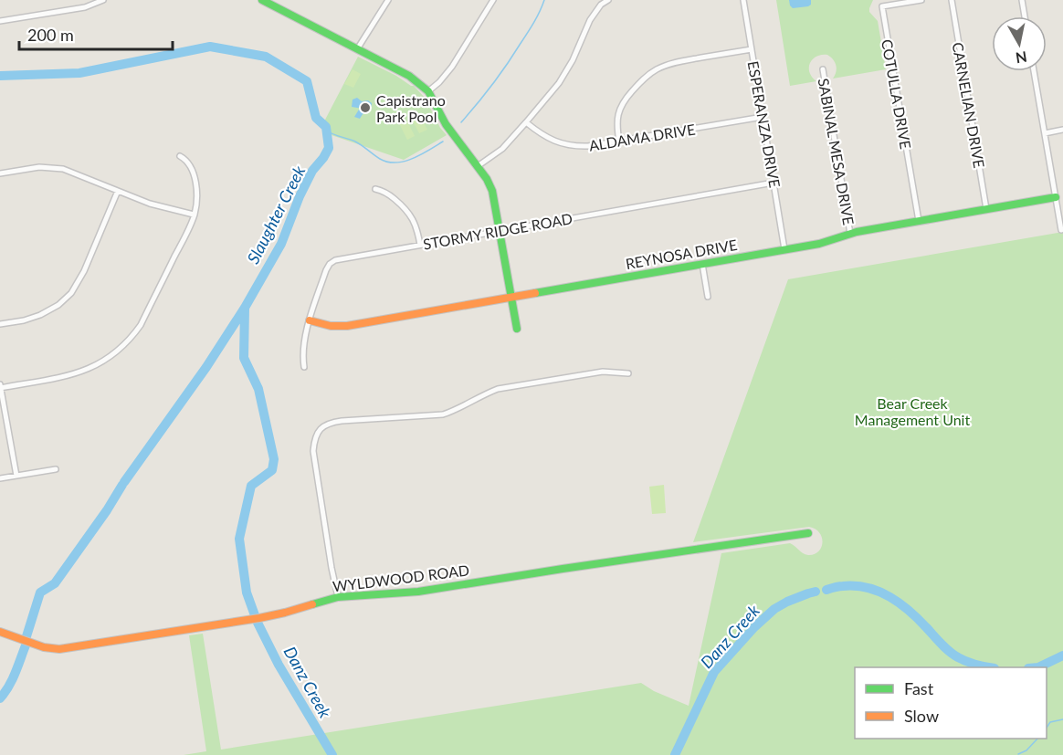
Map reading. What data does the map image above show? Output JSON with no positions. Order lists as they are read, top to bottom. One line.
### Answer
{"streets":{"street":["COTULLA DRIVE","CARNELIAN DRIVE","ESPERANZA DRIVE","ALDAMA DRIVE","SABINAL MESA DRIVE","STORMY RIDGE ROAD","REYNOSA DRIVE","WYLDWOOD ROAD"]},"crossings":[["COTULLA DRIVE","REYNOSA DRIVE"],["CARNELIAN DRIVE","REYNOSA DRIVE"],["ESPERANZA DRIVE","ALDAMA DRIVE"],["ESPERANZA DRIVE","STORMY RIDGE ROAD"],["ESPERANZA DRIVE","REYNOSA DRIVE"],["SABINAL MESA DRIVE","REYNOSA DRIVE"],["STORMY RIDGE ROAD","REYNOSA DRIVE"]],"water":["Slaughter Creek","Danz Creek"],"parks":["Bear Creek Management Unit"],"places":["Capistrano Park Pool"],"legend":["Fast","Slow"],"scale_bar":"200 m","north":"bottom"}
